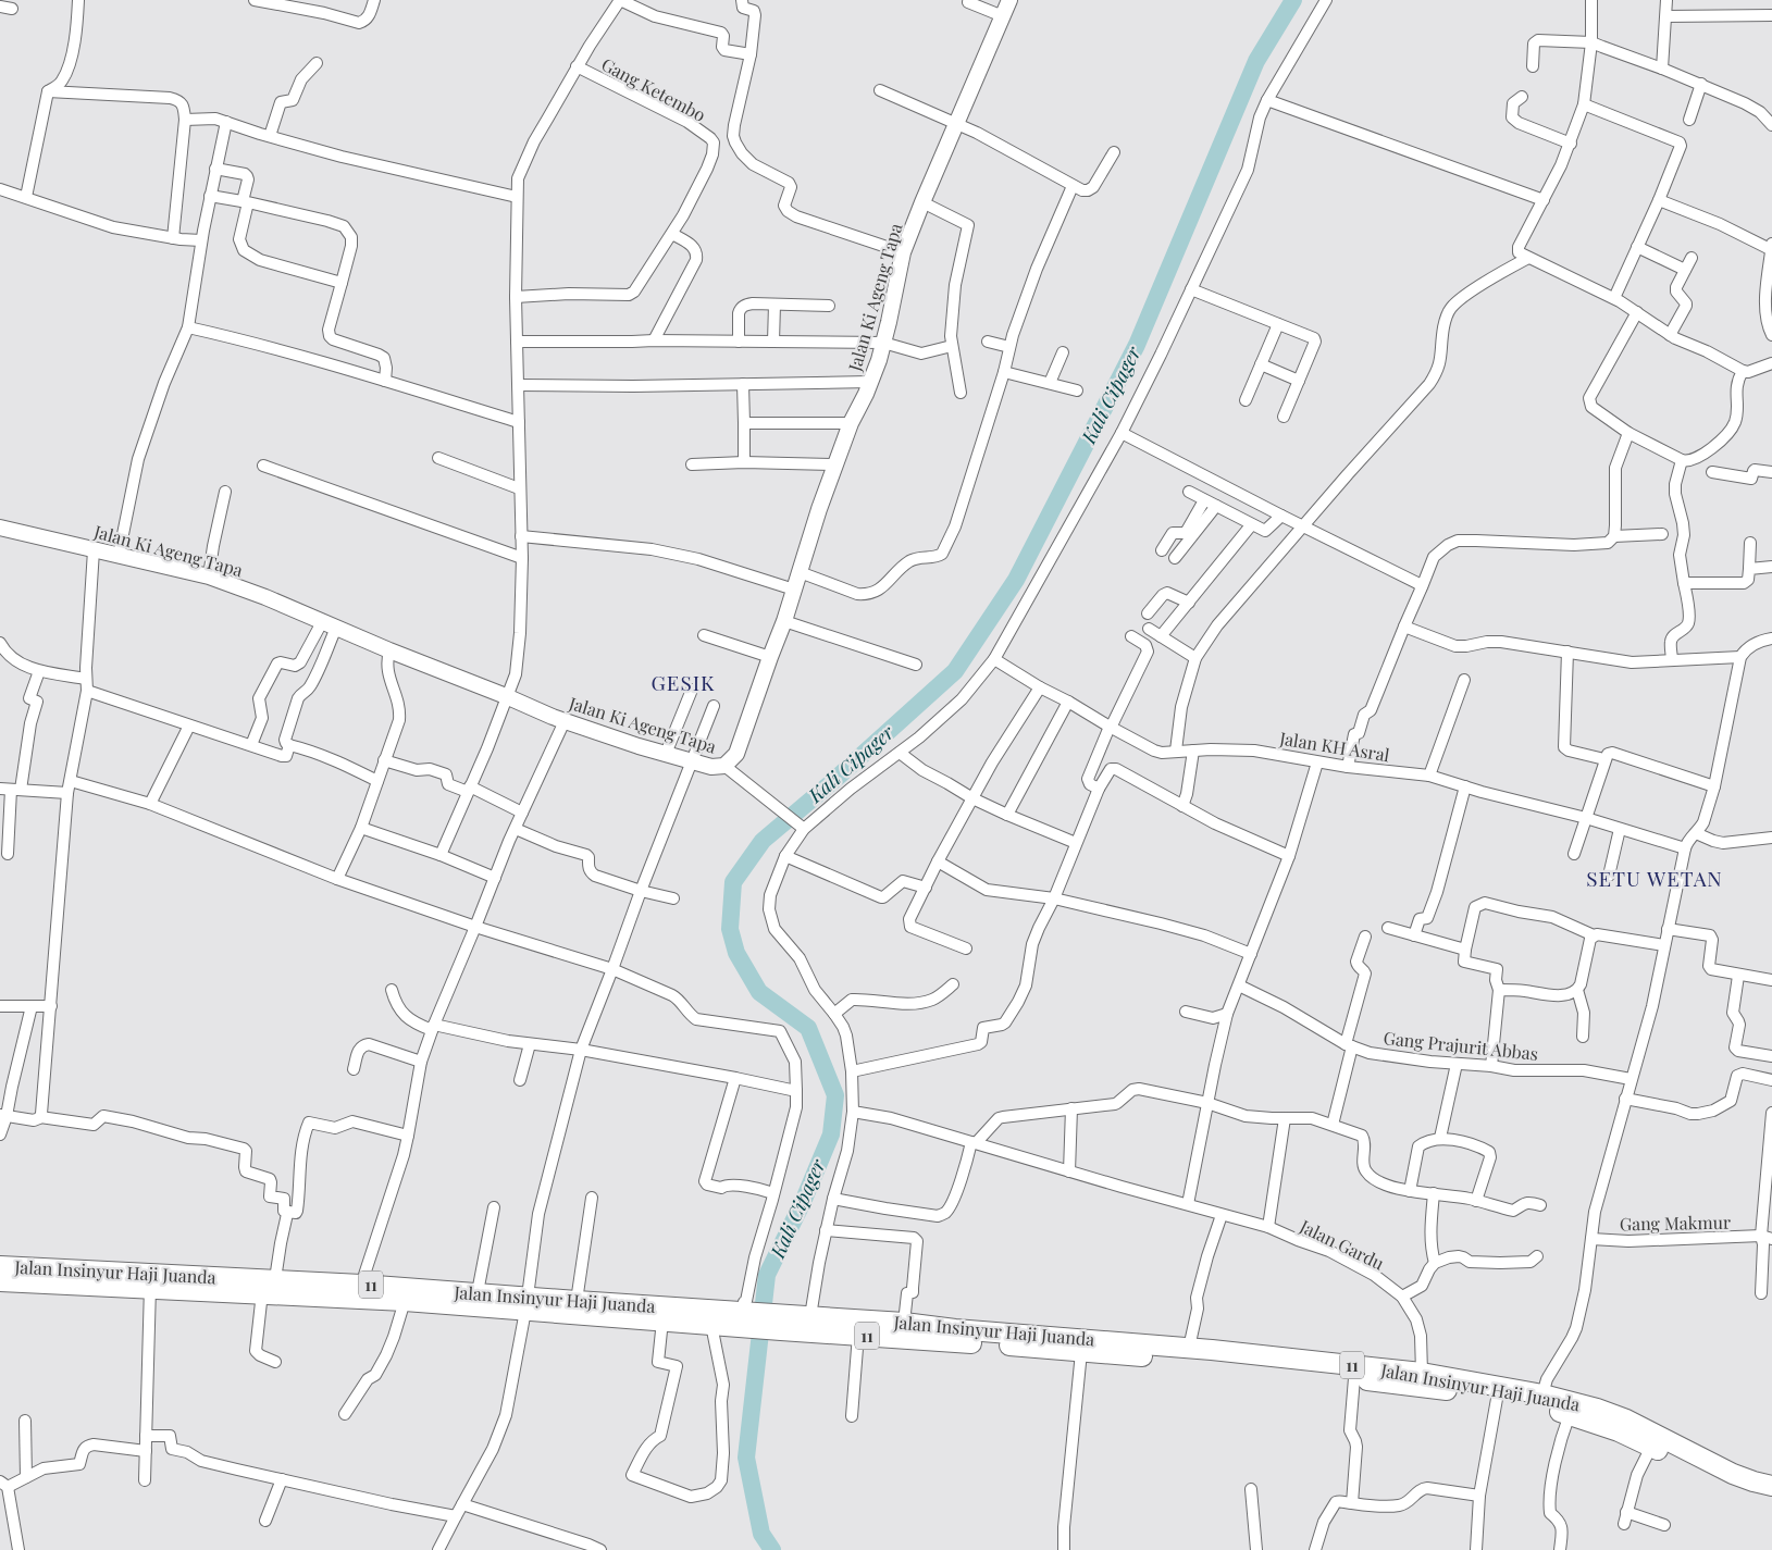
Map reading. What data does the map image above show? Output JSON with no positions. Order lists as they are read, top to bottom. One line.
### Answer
{"streets":{"highway":["Jalan Insinyur Haji Juanda","11"],"street":["Gang Ketembo","Jalan Ki Ageng Tapa","Jalan KH Asral","Gang Prajurit Abbas","Gang Makmur","Jalan Gardu"]},"crossings":[["Jalan Gardu","Jalan Insinyur Haji Juanda"]],"districts":["GESIK","SETU WETAN"],"water":["Kali Cipager"]}
